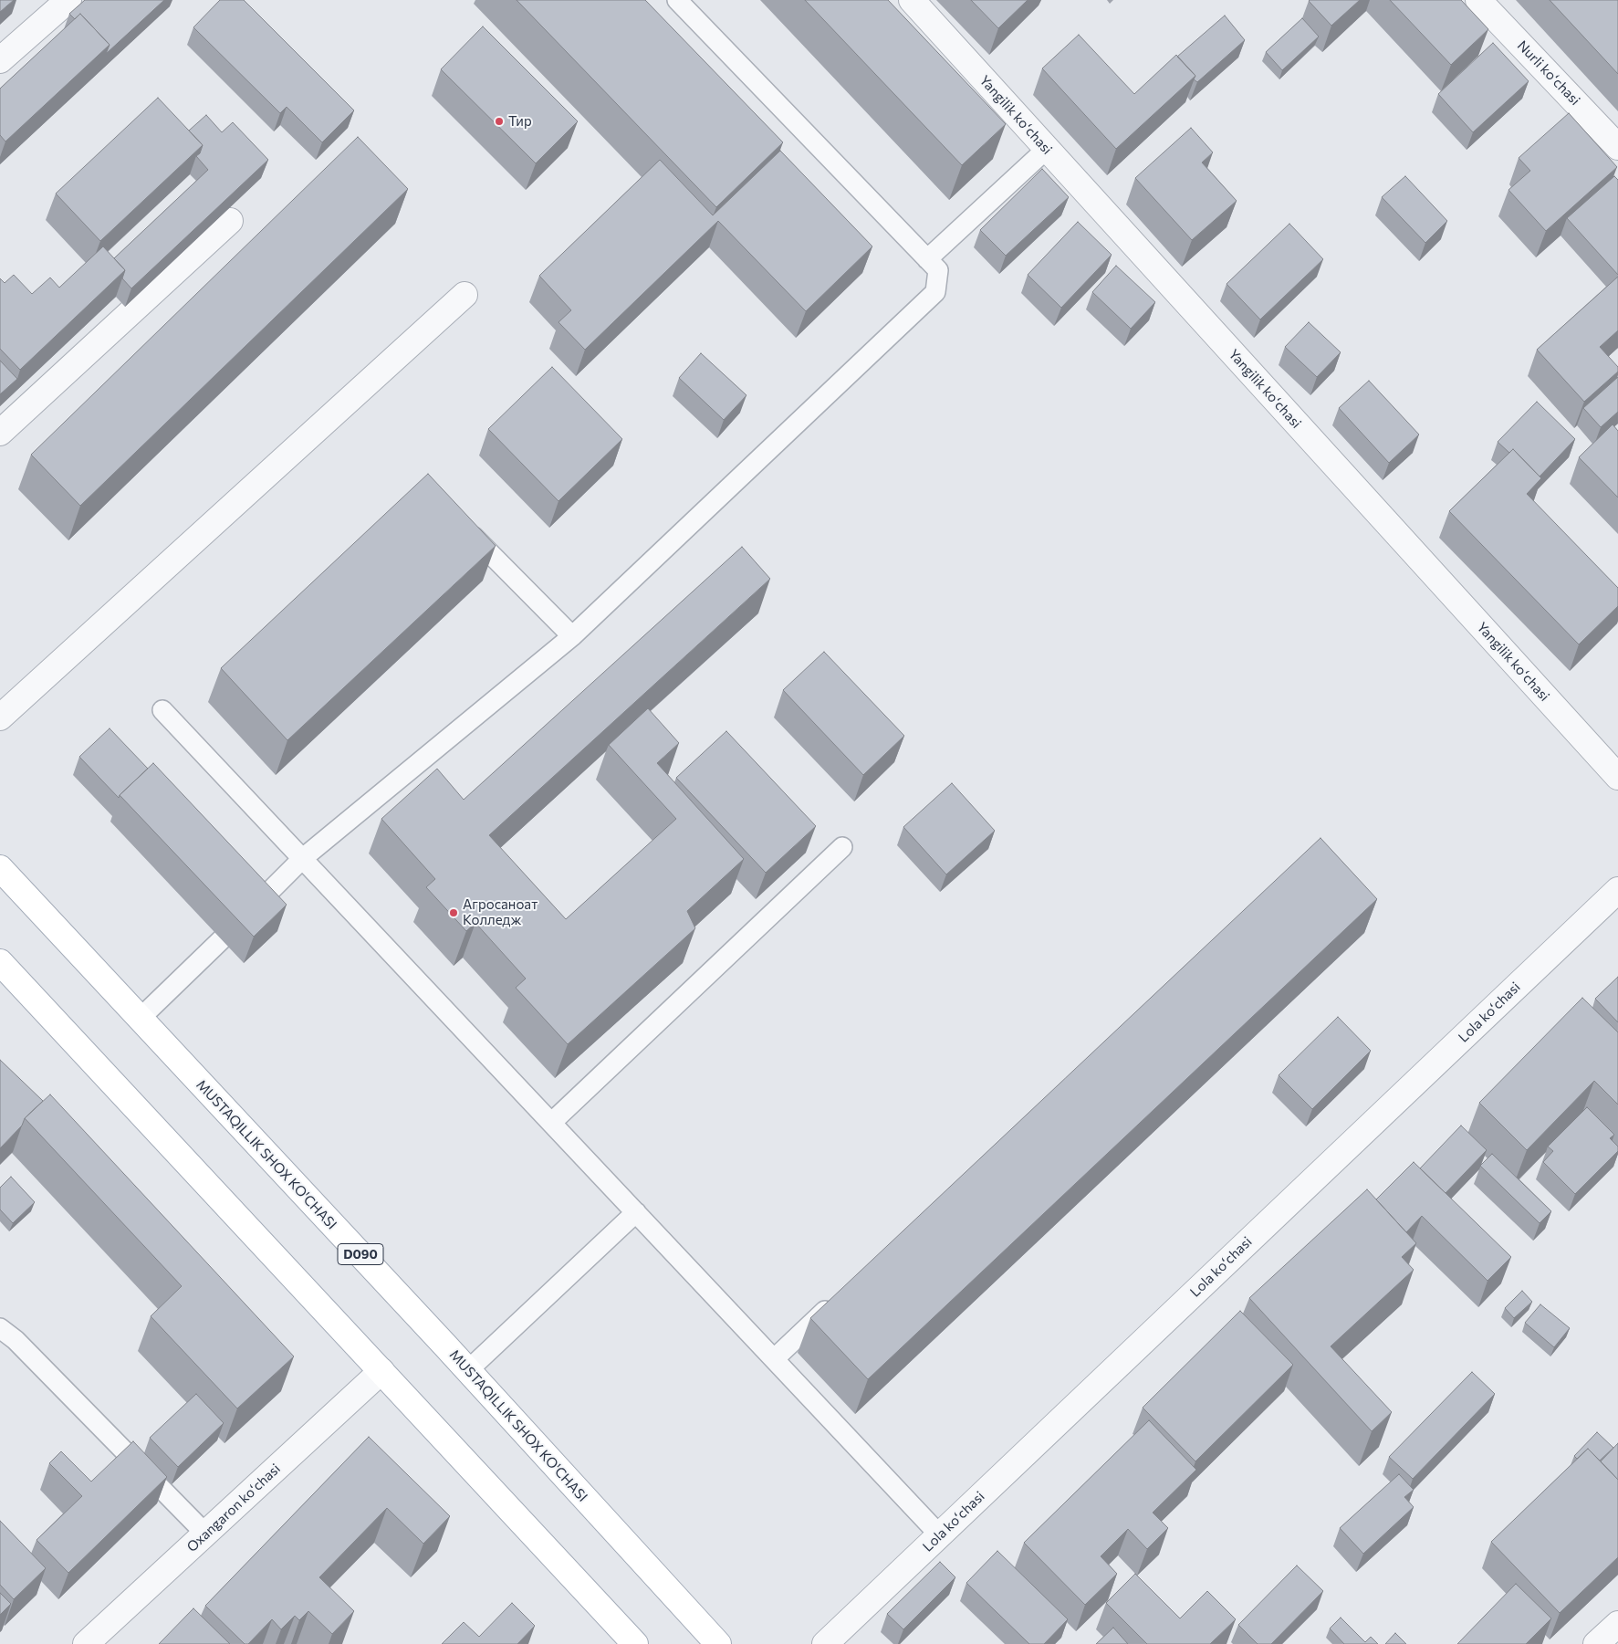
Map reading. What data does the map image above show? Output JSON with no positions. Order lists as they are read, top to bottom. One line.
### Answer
{"streets":{"main road":["MUSTAQILLIK SHOX KO'CHASI","D090"],"street":["Nurli koʻchasi","Yangilik koʻchasi","Lola koʻchasi","Oxangaron koʻchasi"]},"places":["Тир","Агросаноат Колледж"]}
